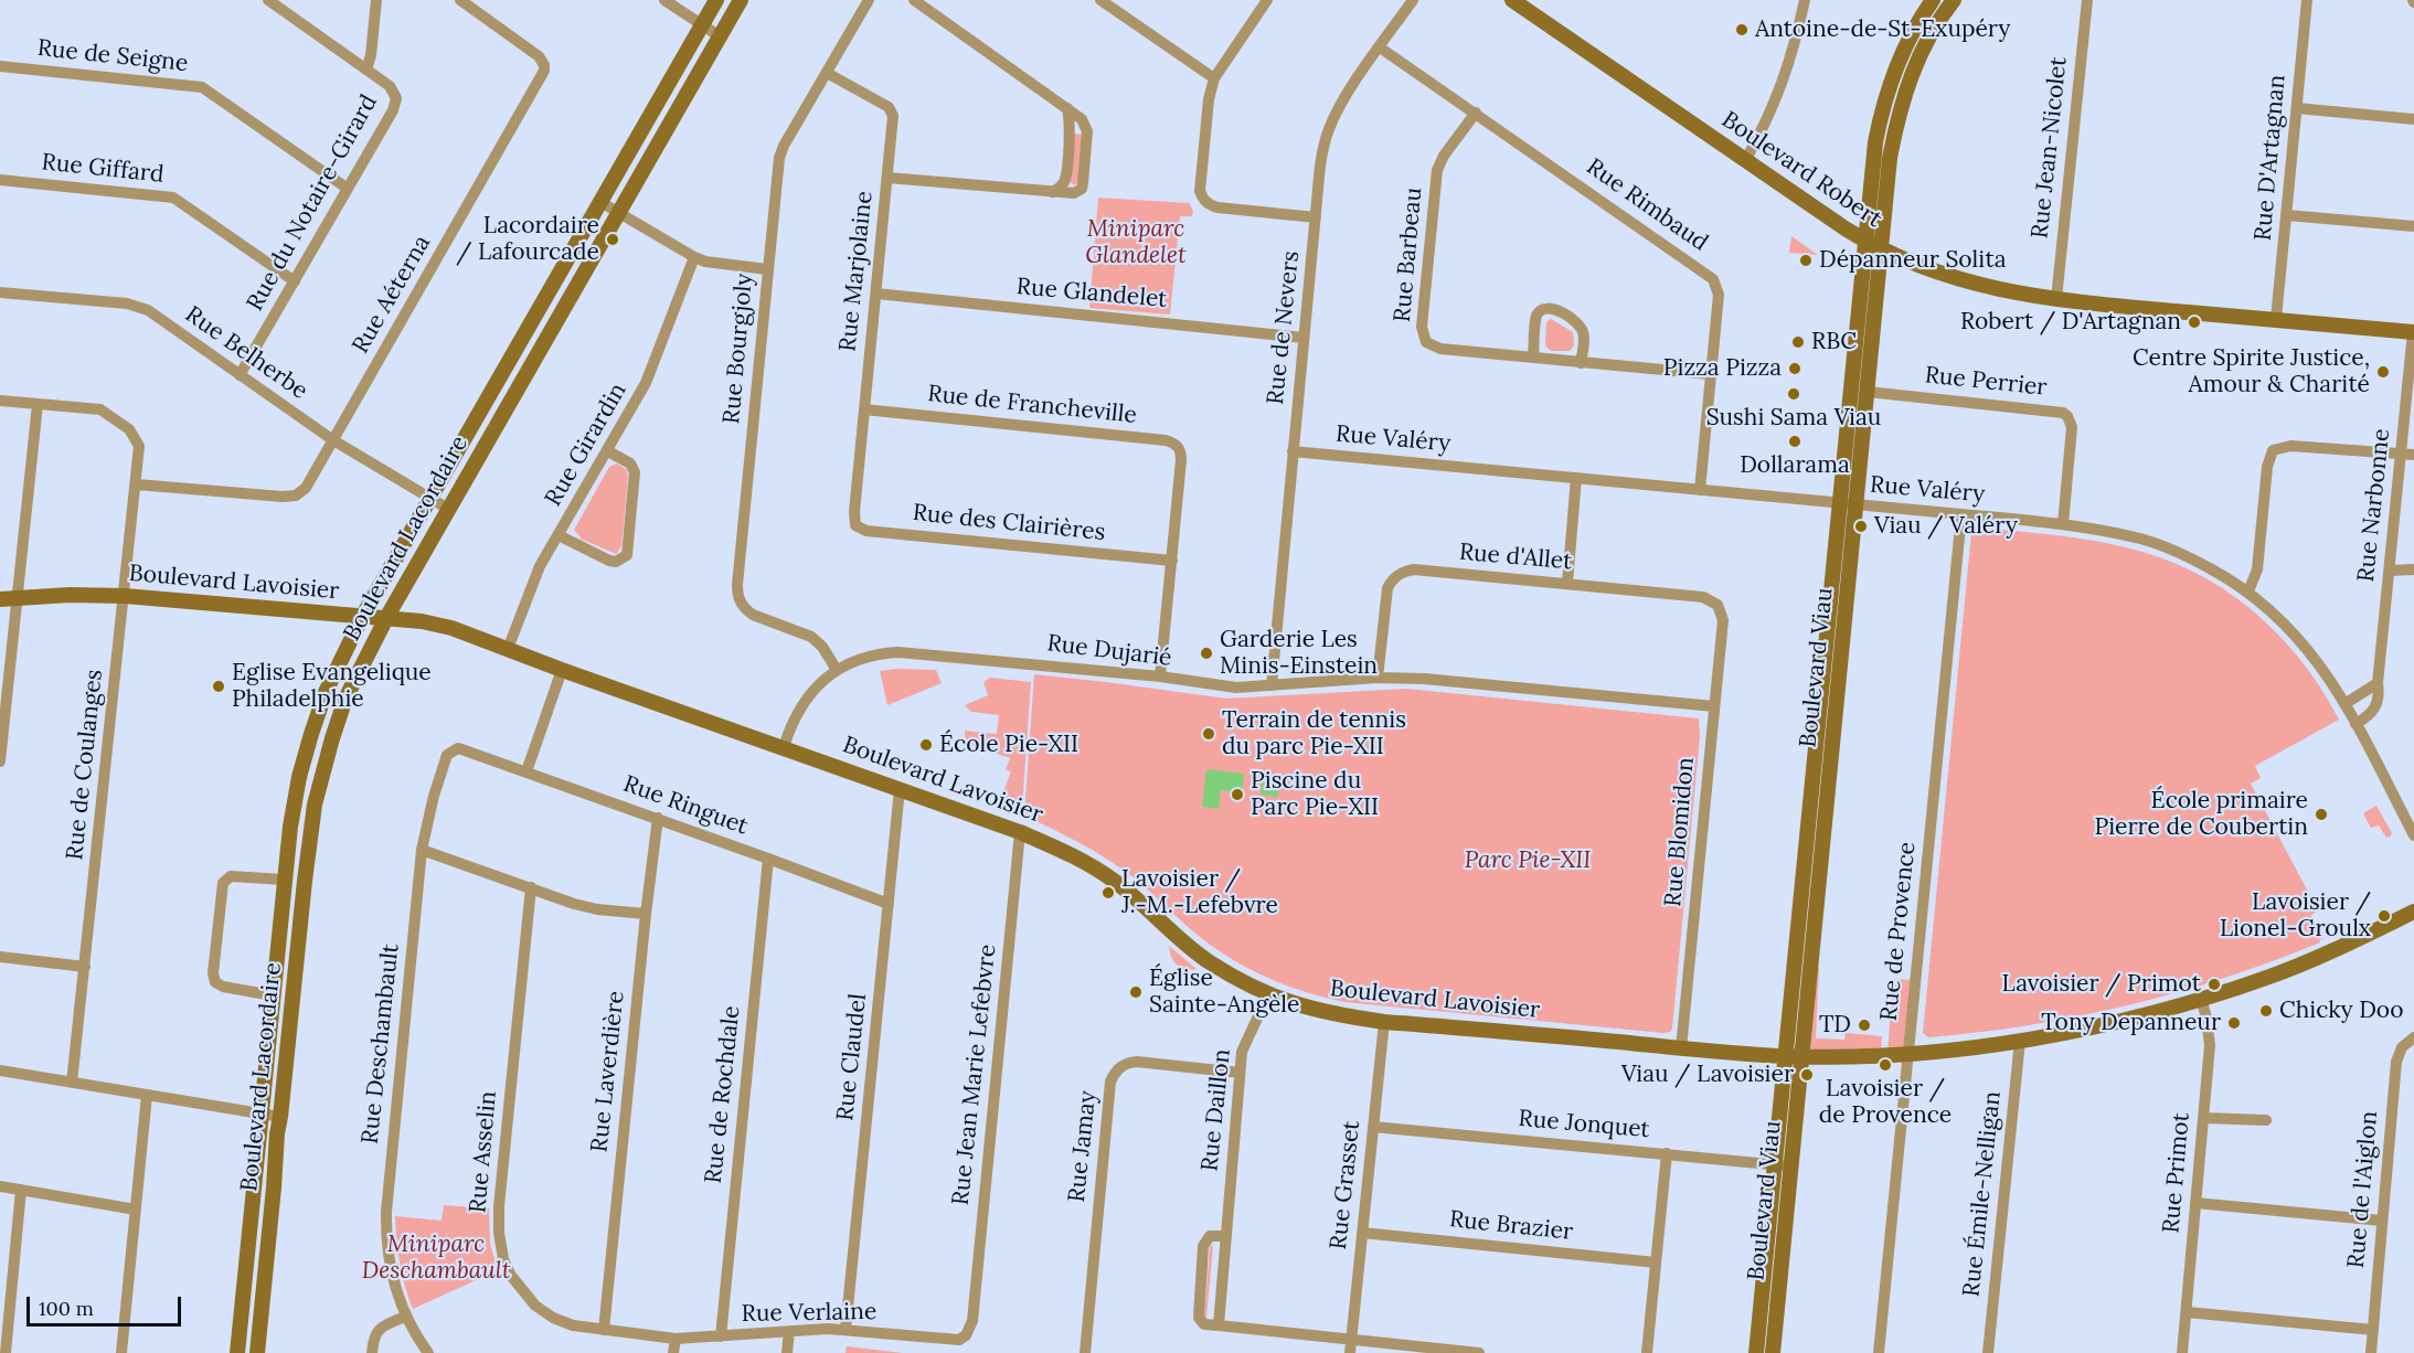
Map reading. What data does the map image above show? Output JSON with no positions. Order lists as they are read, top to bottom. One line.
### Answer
{"streets":{"main road":["Boulevard Robert","Boulevard Lacordaire","Boulevard Lavoisier","Boulevard Viau"],"street":["Rue de Seigne","Rue Jean-Nicolet","Rue D'Artagnan","Rue Giffard","Rue du Notaire-Girard","Rue Rimbaud","Rue Barbeau","Rue Marjolaine","Rue Glandelet","Rue Aéterna","Rue de Nevers","Rue Bourgjoly","Rue Belherbe","Rue Perrier","Rue de Francheville","Rue Valéry","Rue Girardin","Rue Narbonne","Rue des Clairières","Rue d'Allet","Rue Dujarié","Rue de Coulanges","Rue Ringuet","Rue Blomidon","Rue de Provence","Rue Deschambault","Rue Claudel","Rue Laverdière","Rue Jean Marie Lefebvre","Rue de Rochdale","Rue Daillon","Rue Jonquet","Rue Jamay","Rue Asselin","Rue Primot","Rue Grasset","Rue de l'Aiglon","Rue Émile-Nelligan","Rue Brazier","Rue Verlaine"]},"crossings":[["Rue de Seigne","Rue du Notaire-Girard"],["Rue Jean-Nicolet","Boulevard Robert"],["Rue D'Artagnan","Boulevard Robert"],["Rue Giffard","Rue du Notaire-Girard"],["Boulevard Robert","Rue Narbonne"],["Boulevard Robert","Boulevard Viau"],["Rue du Notaire-Girard","Rue Belherbe"],["Rue Rimbaud","Rue Barbeau"],["Rue Rimbaud","Rue de Nevers"],["Rue Rimbaud","Rue Valéry"],["Rue Marjolaine","Rue Glandelet"],["Rue Marjolaine","Rue Bourgjoly"],["Rue Marjolaine","Rue de Francheville"],["Rue Marjolaine","Rue des Clairières"],["Rue Glandelet","Rue de Nevers"],["Rue Aéterna","Rue Belherbe"],["Rue Aéterna","Rue de Coulanges"],["Rue de Nevers","Rue Valéry"],["Rue de Nevers","Rue Dujarié"],["Rue Bourgjoly","Rue Dujarié"],["Rue Belherbe","Boulevard Lacordaire"],["Rue Perrier","Rue Valéry"],["Rue Perrier","Boulevard Viau"],["Rue de Francheville","Rue des Clairières"],["Rue Valéry","Rue Narbonne"],["Rue Valéry","Boulevard Viau"],["Rue Valéry","Rue de Provence"],["Rue Girardin","Boulevard Lavoisier"],["Boulevard Lacordaire","Boulevard Lavoisier"],["Rue d'Allet","Rue Dujarié"],["Rue d'Allet","Rue Blomidon"],["Boulevard Lavoisier","Rue Dujarié"],["Boulevard Lavoisier","Boulevard Viau"],["Boulevard Lavoisier","Rue de Coulanges"],["Boulevard Lavoisier","Rue Blomidon"],["Boulevard Lavoisier","Rue de Provence"],["Boulevard Lavoisier","Rue Claudel"],["Boulevard Lavoisier","Rue Jean Marie Lefebvre"],["Boulevard Lavoisier","Rue Daillon"],["Boulevard Lavoisier","Rue Primot"],["Boulevard Lavoisier","Rue Grasset"],["Boulevard Lavoisier","Rue Émile-Nelligan"],["Rue Dujarié","Rue Blomidon"],["Boulevard Viau","Rue Jonquet"],["Rue Ringuet","Rue Deschambault"],["Rue Ringuet","Rue Claudel"],["Rue Ringuet","Rue Laverdière"],["Rue Ringuet","Rue de Rochdale"],["Rue Claudel","Rue Verlaine"],["Rue Laverdière","Rue Asselin"],["Rue Jean Marie Lefebvre","Rue Verlaine"],["Rue de Rochdale","Rue Verlaine"],["Rue Daillon","Rue Jamay"],["Rue Jonquet","Rue Grasset"],["Rue Asselin","Rue Verlaine"],["Rue Grasset","Rue Brazier"]],"parks":["Miniparc Glandelet","Parc Pie-XII","Miniparc Deschambault"],"places":["Antoine-de-St-Exupéry","Lacordaire / Lafourcade","Dépanneur Solita","Robert / D'Artagnan","RBC","Pizza Pizza","Centre Spirite Justice, Amour & Charité","Sushi Sama Viau","Dollarama","Viau / Valéry","Garderie Les Minis-Einstein","Eglise Evangelique Philadelphie","Terrain de tennis du parc Pie-XII","École Pie-XII","Piscine du Parc Pie-XII","École primaire Pierre de Coubertin","Lavoisier / J.-M.-Lefebvre","Lavoisier / Lionel-Groulx","Lavoisier / Primot","Église Sainte-Angèle","Chicky Doo","Tony Depanneur","TD","Lavoisier / de Provence","Viau / Lavoisier"],"scale_bar":"100 m"}
